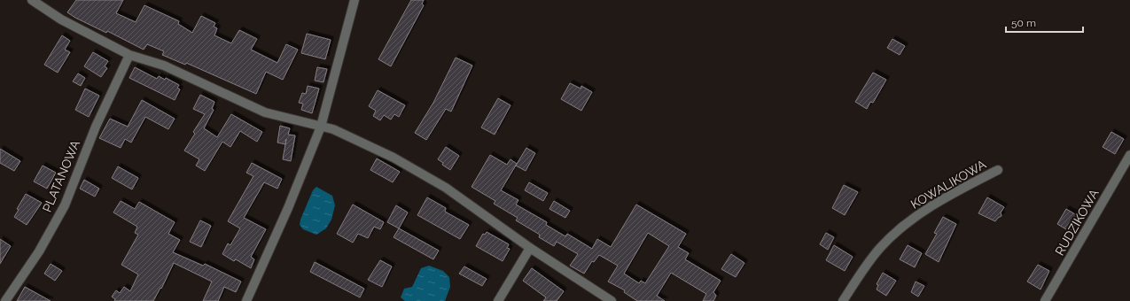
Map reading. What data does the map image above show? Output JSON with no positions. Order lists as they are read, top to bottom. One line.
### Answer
{"streets":{"street":["PLATANOWA","KOWALIKOWA","RUDZIKOWA"]},"scale_bar":"50 m"}
